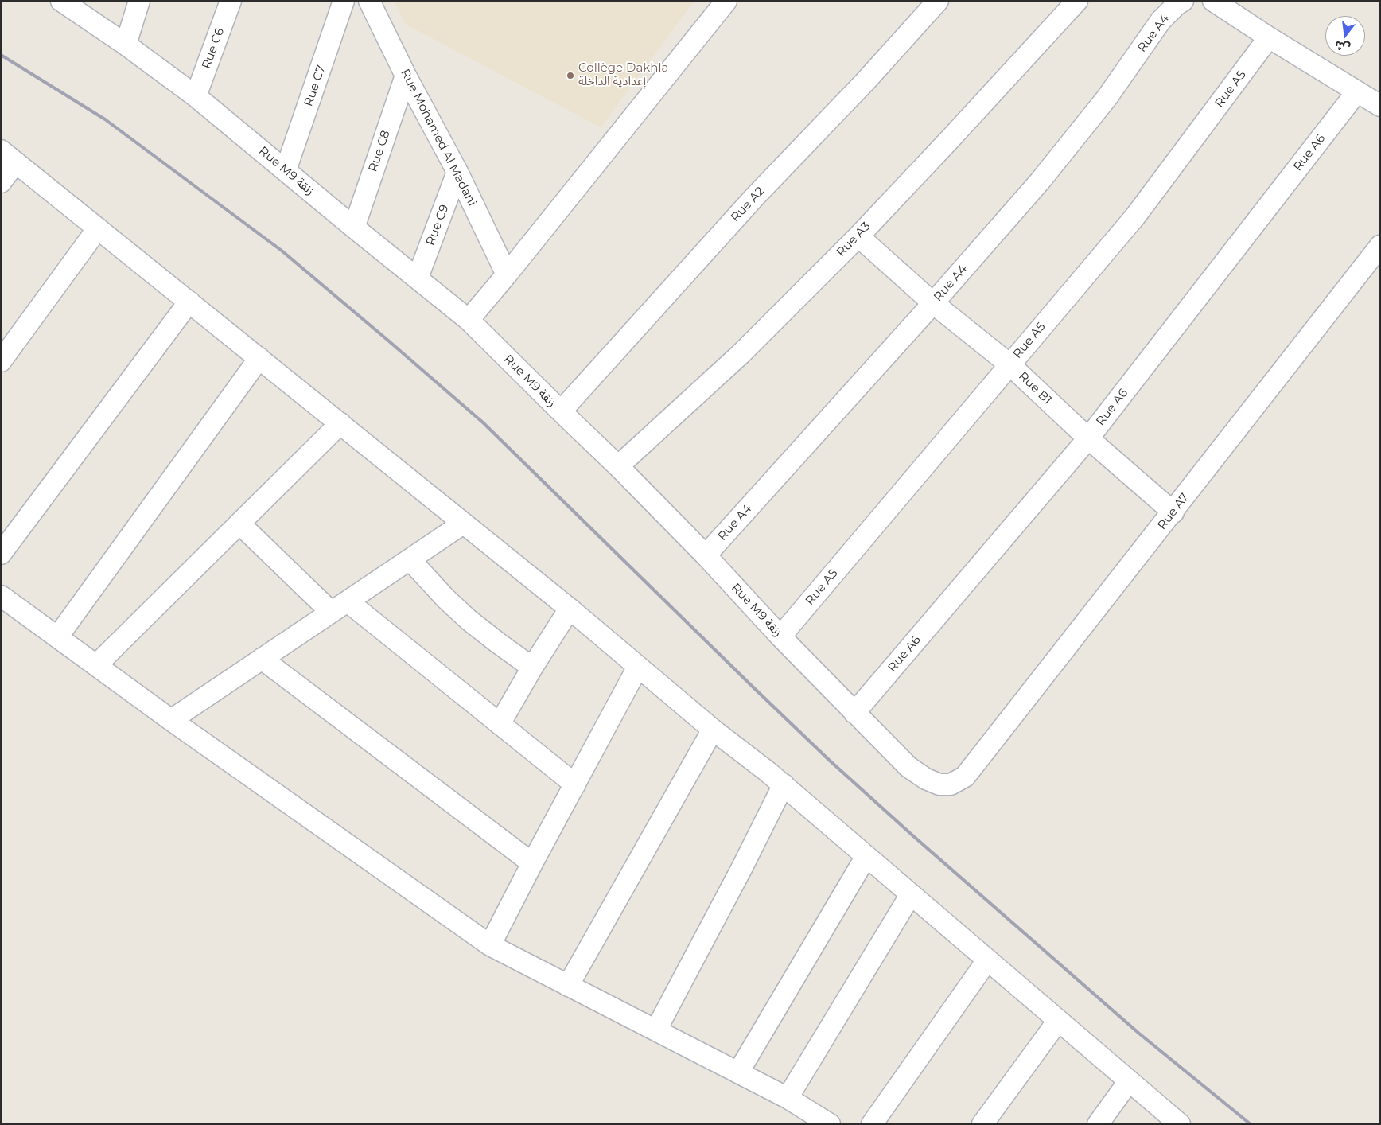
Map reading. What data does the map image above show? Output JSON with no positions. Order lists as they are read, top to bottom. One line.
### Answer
{"streets":{"street":["Rue A4","Rue C6","Rue C7","Rue A5","Rue Mohamed Al Madani","Rue C8","Rue A6","Rue M9 زنقة","Rue A2","Rue C9","Rue A3","Rue B1","Rue A7"]},"crossings":[["Rue A4","Rue M9 زنقة"],["Rue A4","Rue B1"],["Rue C6","Rue M9 زنقة"],["Rue C7","Rue M9 زنقة"],["Rue A5","Rue M9 زنقة"],["Rue A5","Rue B1"],["Rue Mohamed Al Madani","Rue C8"],["Rue Mohamed Al Madani","Rue C9"],["Rue C8","Rue M9 زنقة"],["Rue A6","Rue M9 زنقة"],["Rue A6","Rue B1"],["Rue M9 زنقة","Rue A2"],["Rue M9 زنقة","Rue C9"],["Rue M9 زنقة","Rue A3"],["Rue M9 زنقة","Rue A7"],["Rue A3","Rue B1"],["Rue B1","Rue A7"]],"places":["Collège Dakhla إعدادية الداخلة"],"north":"bottom"}
